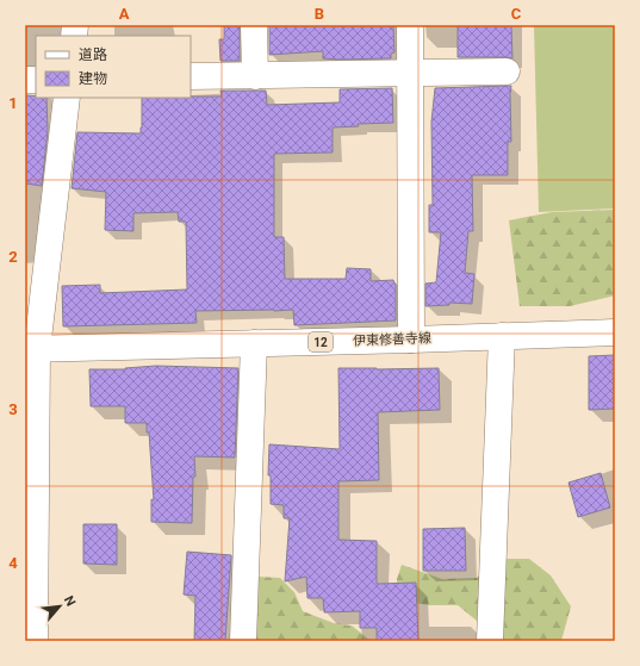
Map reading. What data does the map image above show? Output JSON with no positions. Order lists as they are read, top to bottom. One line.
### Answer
{"streets":{"street":["伊東修善寺線","12"]},"legend":["道路","建物"],"north":"top right","grid":{"columns":["A","B","C"],"rows":["1","2","3","4"]}}
